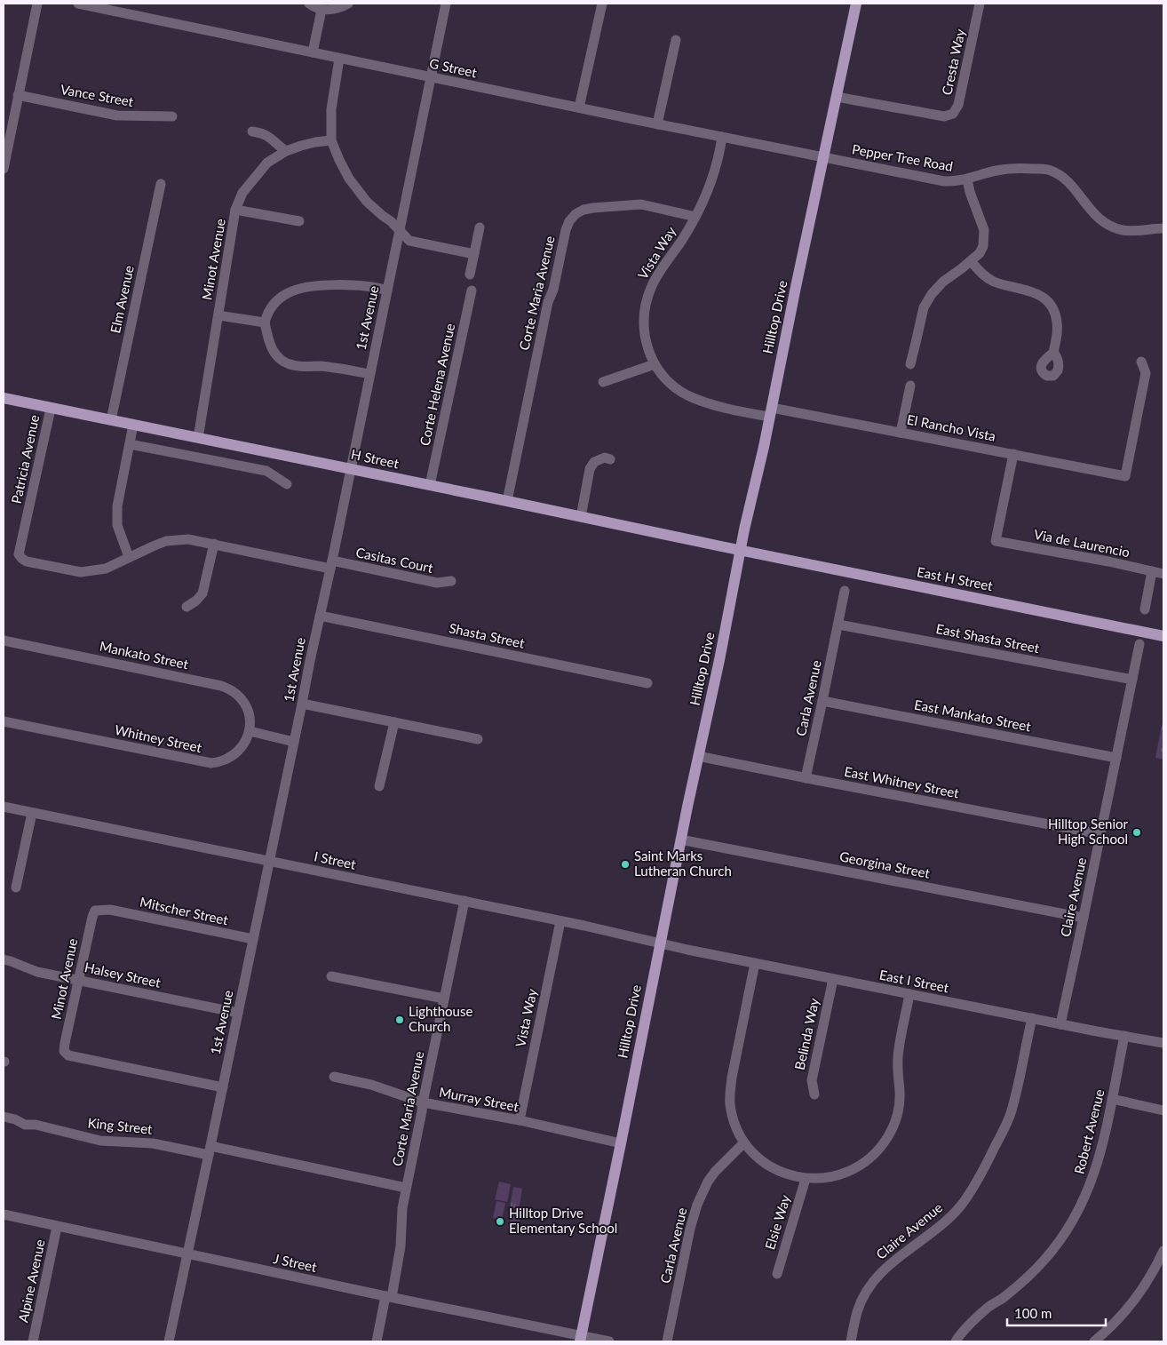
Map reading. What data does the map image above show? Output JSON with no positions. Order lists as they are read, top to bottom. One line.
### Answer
{"streets":{"main road":["Hilltop Drive","H Street","East H Street"],"street":["Cresta Way","G Street","Vance Street","Pepper Tree Road","Vista Way","Minot Avenue","Corte Maria Avenue","Elm Avenue","1st Avenue","Corte Helena Avenue","El Rancho Vista","Patricia Avenue","Via de Laurencio","Casitas Court","Shasta Street","East Shasta Street","Mankato Street","Carla Avenue","East Mankato Street","Whitney Street","East Whitney Street","I Street","Georgina Street","Claire Avenue","Mitscher Street","Halsey Street","East I Street","Belinda Way","Murray Street","King Street","Robert Avenue","Elsie Way","J Street","Alpine Avenue"]},"crossings":[["Cresta Way","Hilltop Drive"],["G Street","Pepper Tree Road"],["G Street","Vista Way"],["G Street","Hilltop Drive"],["G Street","1st Avenue"],["Pepper Tree Road","Hilltop Drive"],["Vista Way","Corte Maria Avenue"],["Vista Way","Hilltop Drive"],["Vista Way","El Rancho Vista"],["Vista Way","I Street"],["Vista Way","Murray Street"],["Minot Avenue","1st Avenue"],["Minot Avenue","H Street"],["Minot Avenue","Mitscher Street"],["Minot Avenue","Halsey Street"],["Corte Maria Avenue","H Street"],["Corte Maria Avenue","I Street"],["Corte Maria Avenue","Murray Street"],["Corte Maria Avenue","King Street"],["Corte Maria Avenue","J Street"],["Elm Avenue","H Street"],["Hilltop Drive","El Rancho Vista"],["Hilltop Drive","H Street"],["Hilltop Drive","East H Street"],["Hilltop Drive","East Whitney Street"],["Hilltop Drive","I Street"],["Hilltop Drive","Georgina Street"],["Hilltop Drive","East I Street"],["Hilltop Drive","Murray Street"],["Hilltop Drive","J Street"],["1st Avenue","H Street"],["1st Avenue","Casitas Court"],["1st Avenue","Shasta Street"],["1st Avenue","I Street"],["1st Avenue","Mitscher Street"],["1st Avenue","Halsey Street"],["1st Avenue","King Street"],["1st Avenue","J Street"],["Corte Helena Avenue","H Street"],["El Rancho Vista","Via de Laurencio"],["Patricia Avenue","H Street"],["H Street","East H Street"],["East Shasta Street","Carla Avenue"],["East Shasta Street","Claire Avenue"],["Mankato Street","Whitney Street"],["Carla Avenue","East Mankato Street"],["Carla Avenue","East Whitney Street"],["East Mankato Street","Claire Avenue"],["East Whitney Street","Claire Avenue"],["I Street","East I Street"],["Georgina Street","Claire Avenue"],["Claire Avenue","East I Street"],["East I Street","Belinda Way"],["East I Street","Robert Avenue"],["J Street","Alpine Avenue"]],"places":["Hilltop Senior High School","Saint Marks Lutheran Church","Lighthouse Church","Hilltop Drive Elementary School"],"scale_bar":"100 m"}
